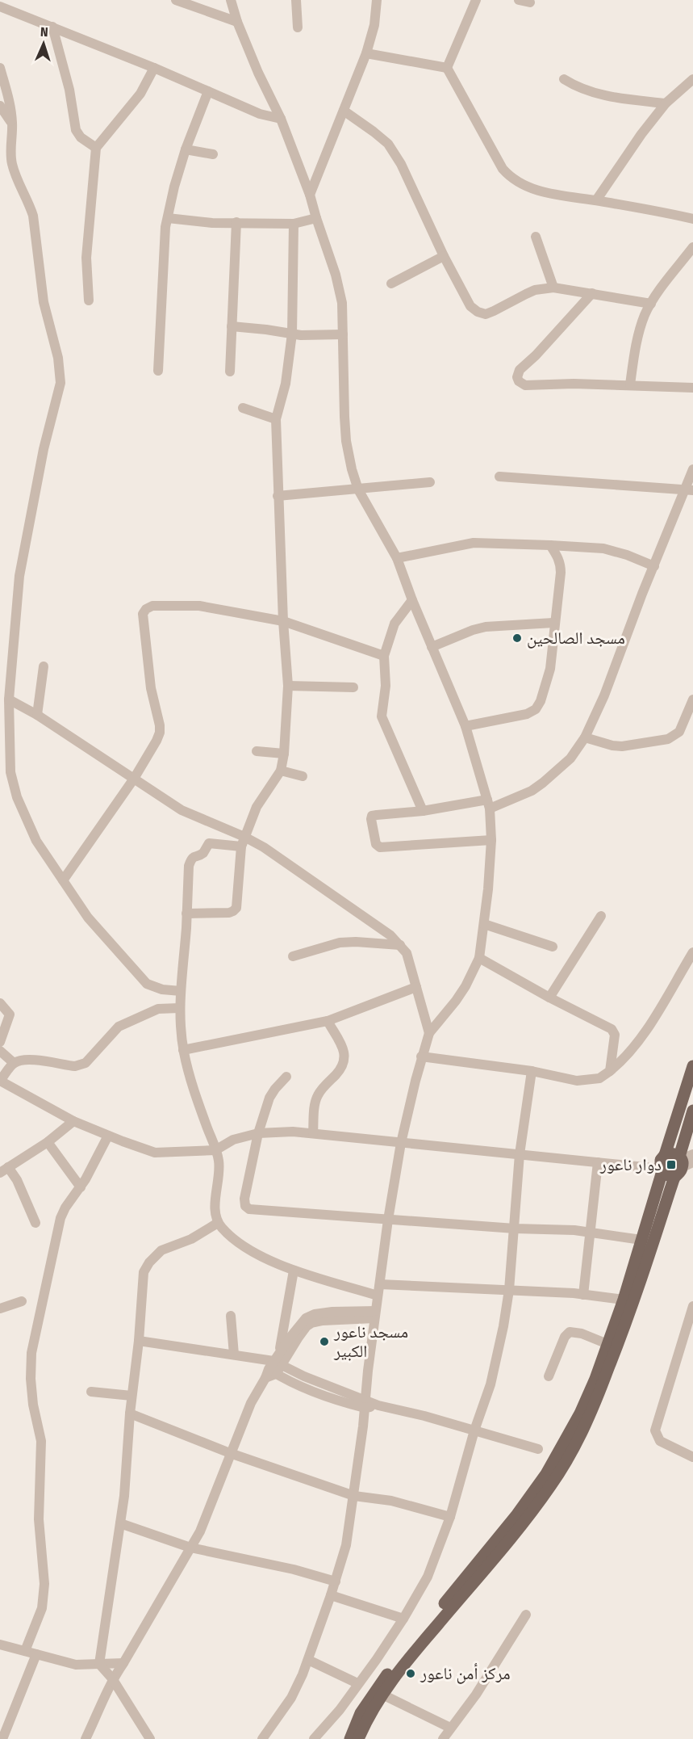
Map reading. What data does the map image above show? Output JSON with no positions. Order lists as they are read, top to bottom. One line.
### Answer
{"places":{"other":["مسجد الصالحين","مسجد ناعور الكبير","مركز أمن ناعور"],"transit":["دوار ناعور"]},"north":"top"}
